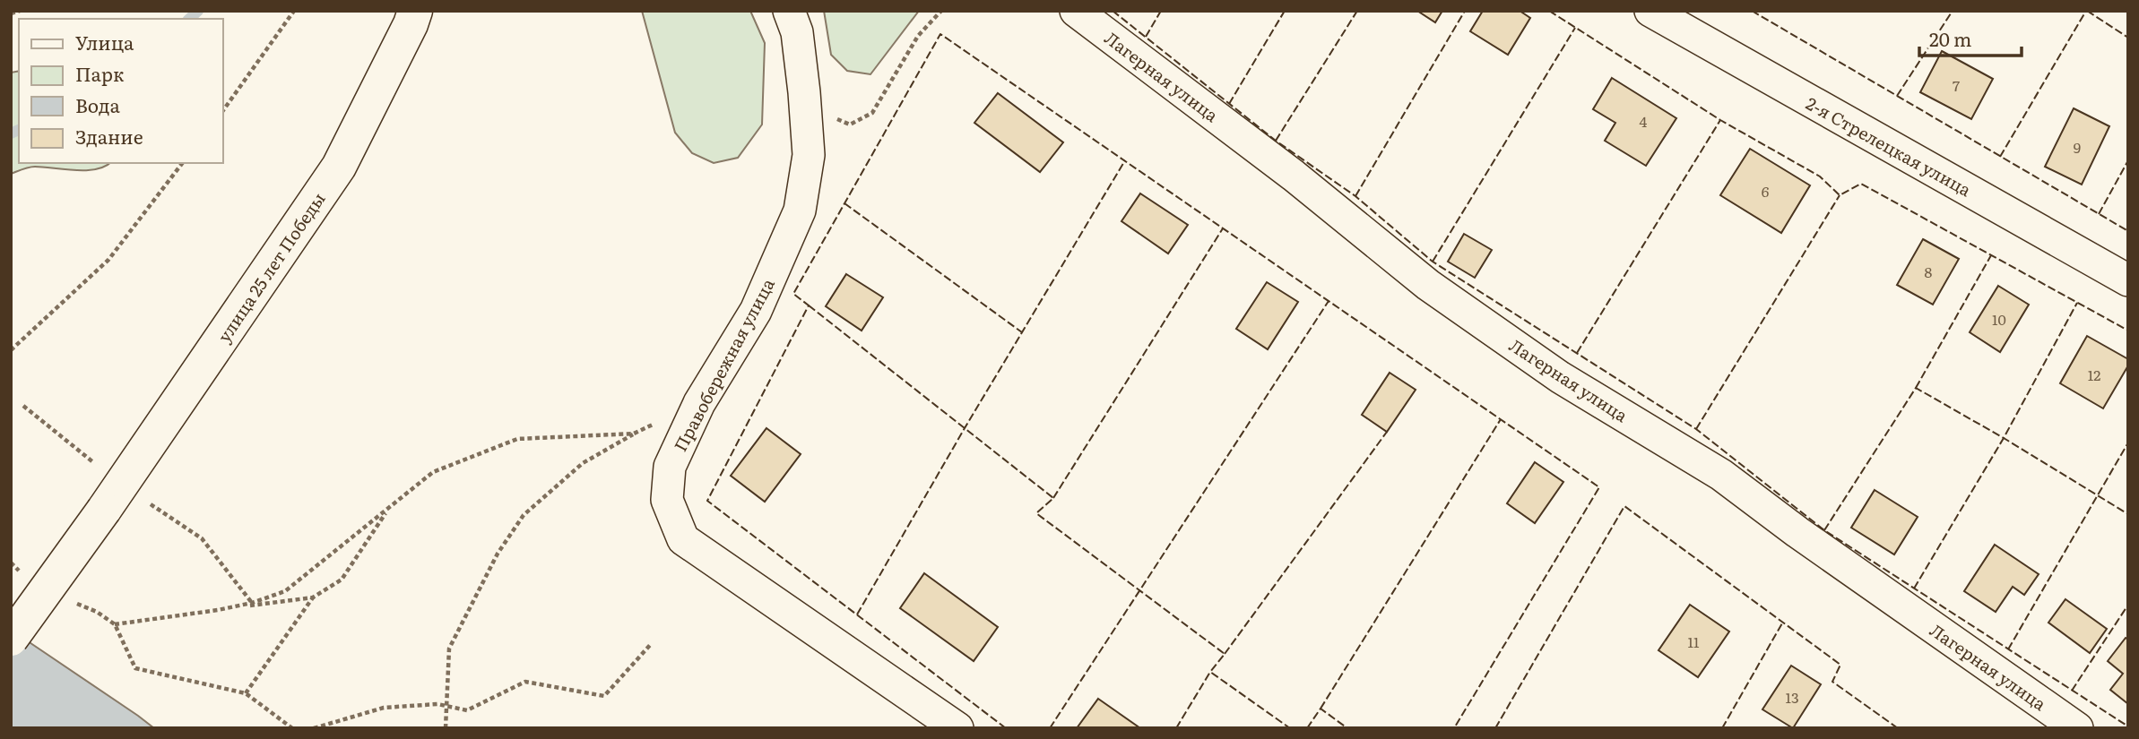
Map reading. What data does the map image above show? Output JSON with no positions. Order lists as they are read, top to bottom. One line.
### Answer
{"streets":{"main road":["улица 25 лет Победы"],"street":["Лагерная улица","2-я Стрелецкая улица","Правобережная улица"]},"house_numbers":["7","4","9","6","8","10","12","11","13"],"legend":["Улица","Парк","Вода","Здание"],"scale_bar":"20 m"}
